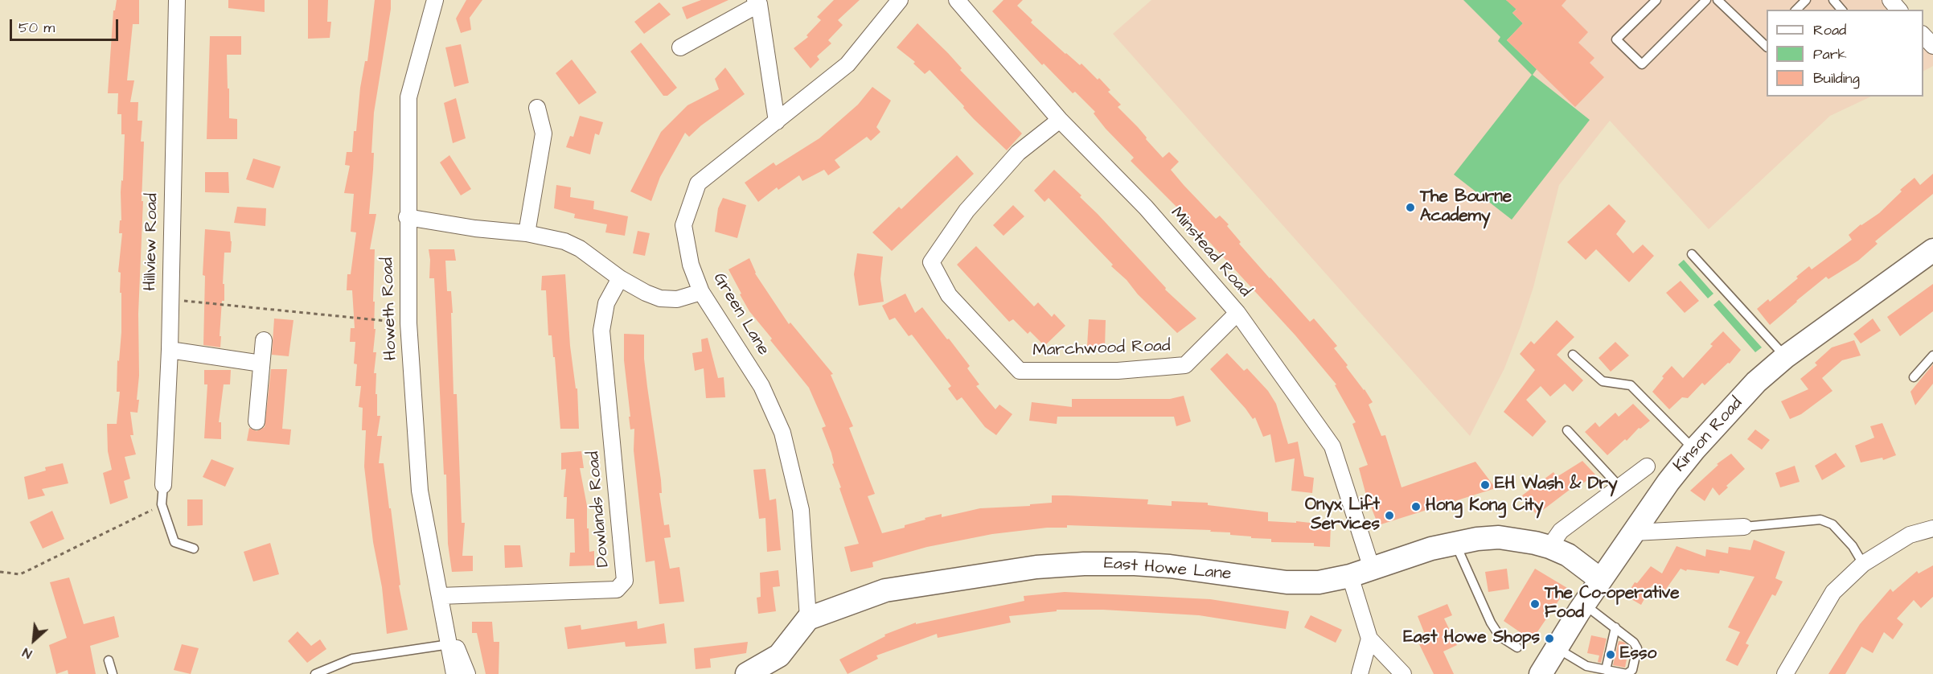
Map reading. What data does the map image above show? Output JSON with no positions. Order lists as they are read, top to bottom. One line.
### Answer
{"streets":{"street":["Hillview Road","Minstead Road","Howeth Road","Green Lane","Marchwood Road","Kinson Road","Dowlands Road","East Howe Lane"]},"crossings":[["Minstead Road","Marchwood Road"],["Minstead Road","East Howe Lane"],["Howeth Road","Dowlands Road"],["Green Lane","East Howe Lane"],["Kinson Road","East Howe Lane"]],"places":["The Bourne Academy","EH Wash & Dry","Hong Kong City","Onyx Lift Services","The Co-operative Food","East Howe Shops","Esso"],"legend":["Road","Park","Building"],"scale_bar":"50 m","north":"bottom left"}
